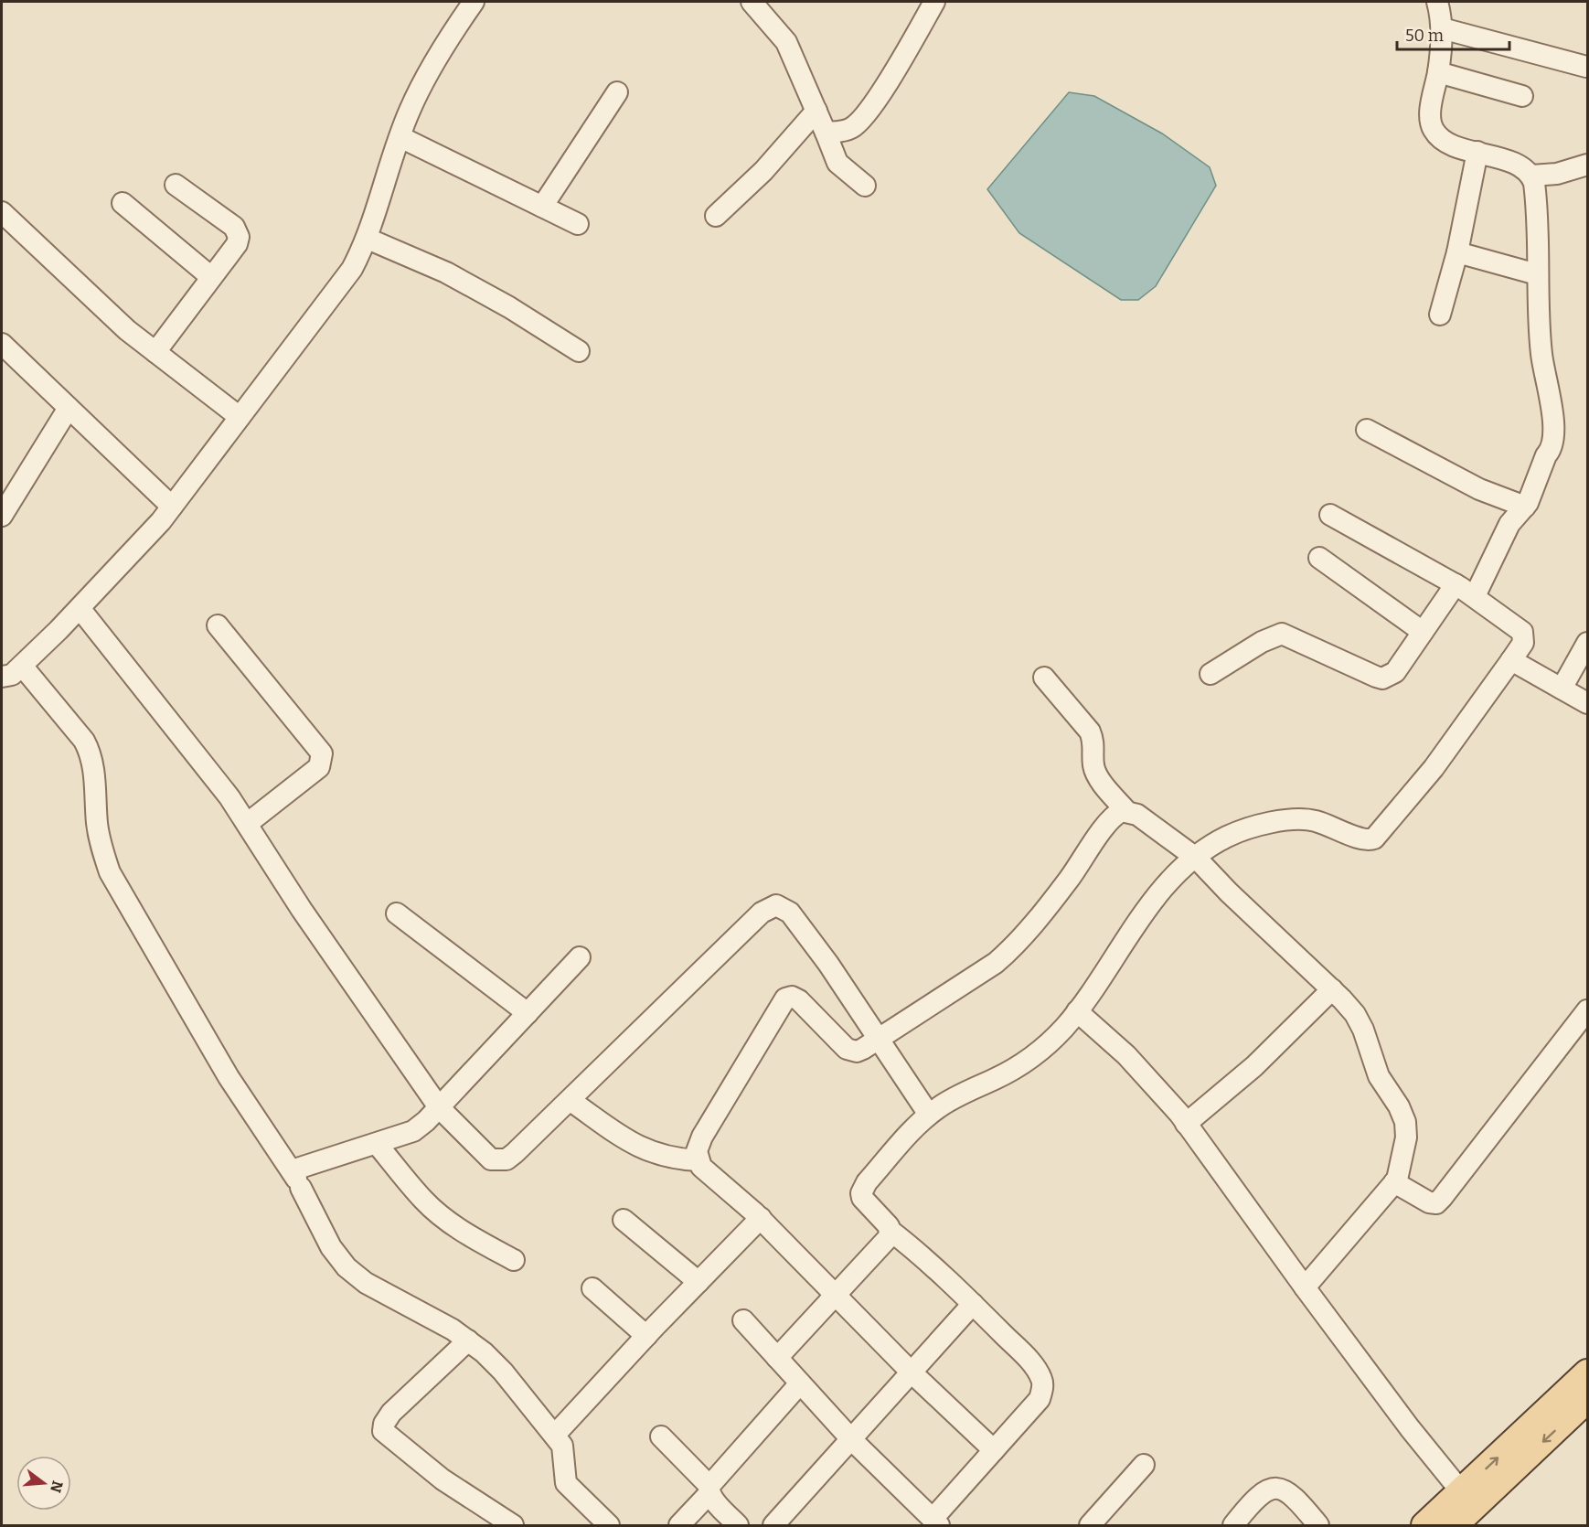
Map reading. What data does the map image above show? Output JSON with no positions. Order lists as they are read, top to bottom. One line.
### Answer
{"scale_bar":"50 m","north":"right"}
